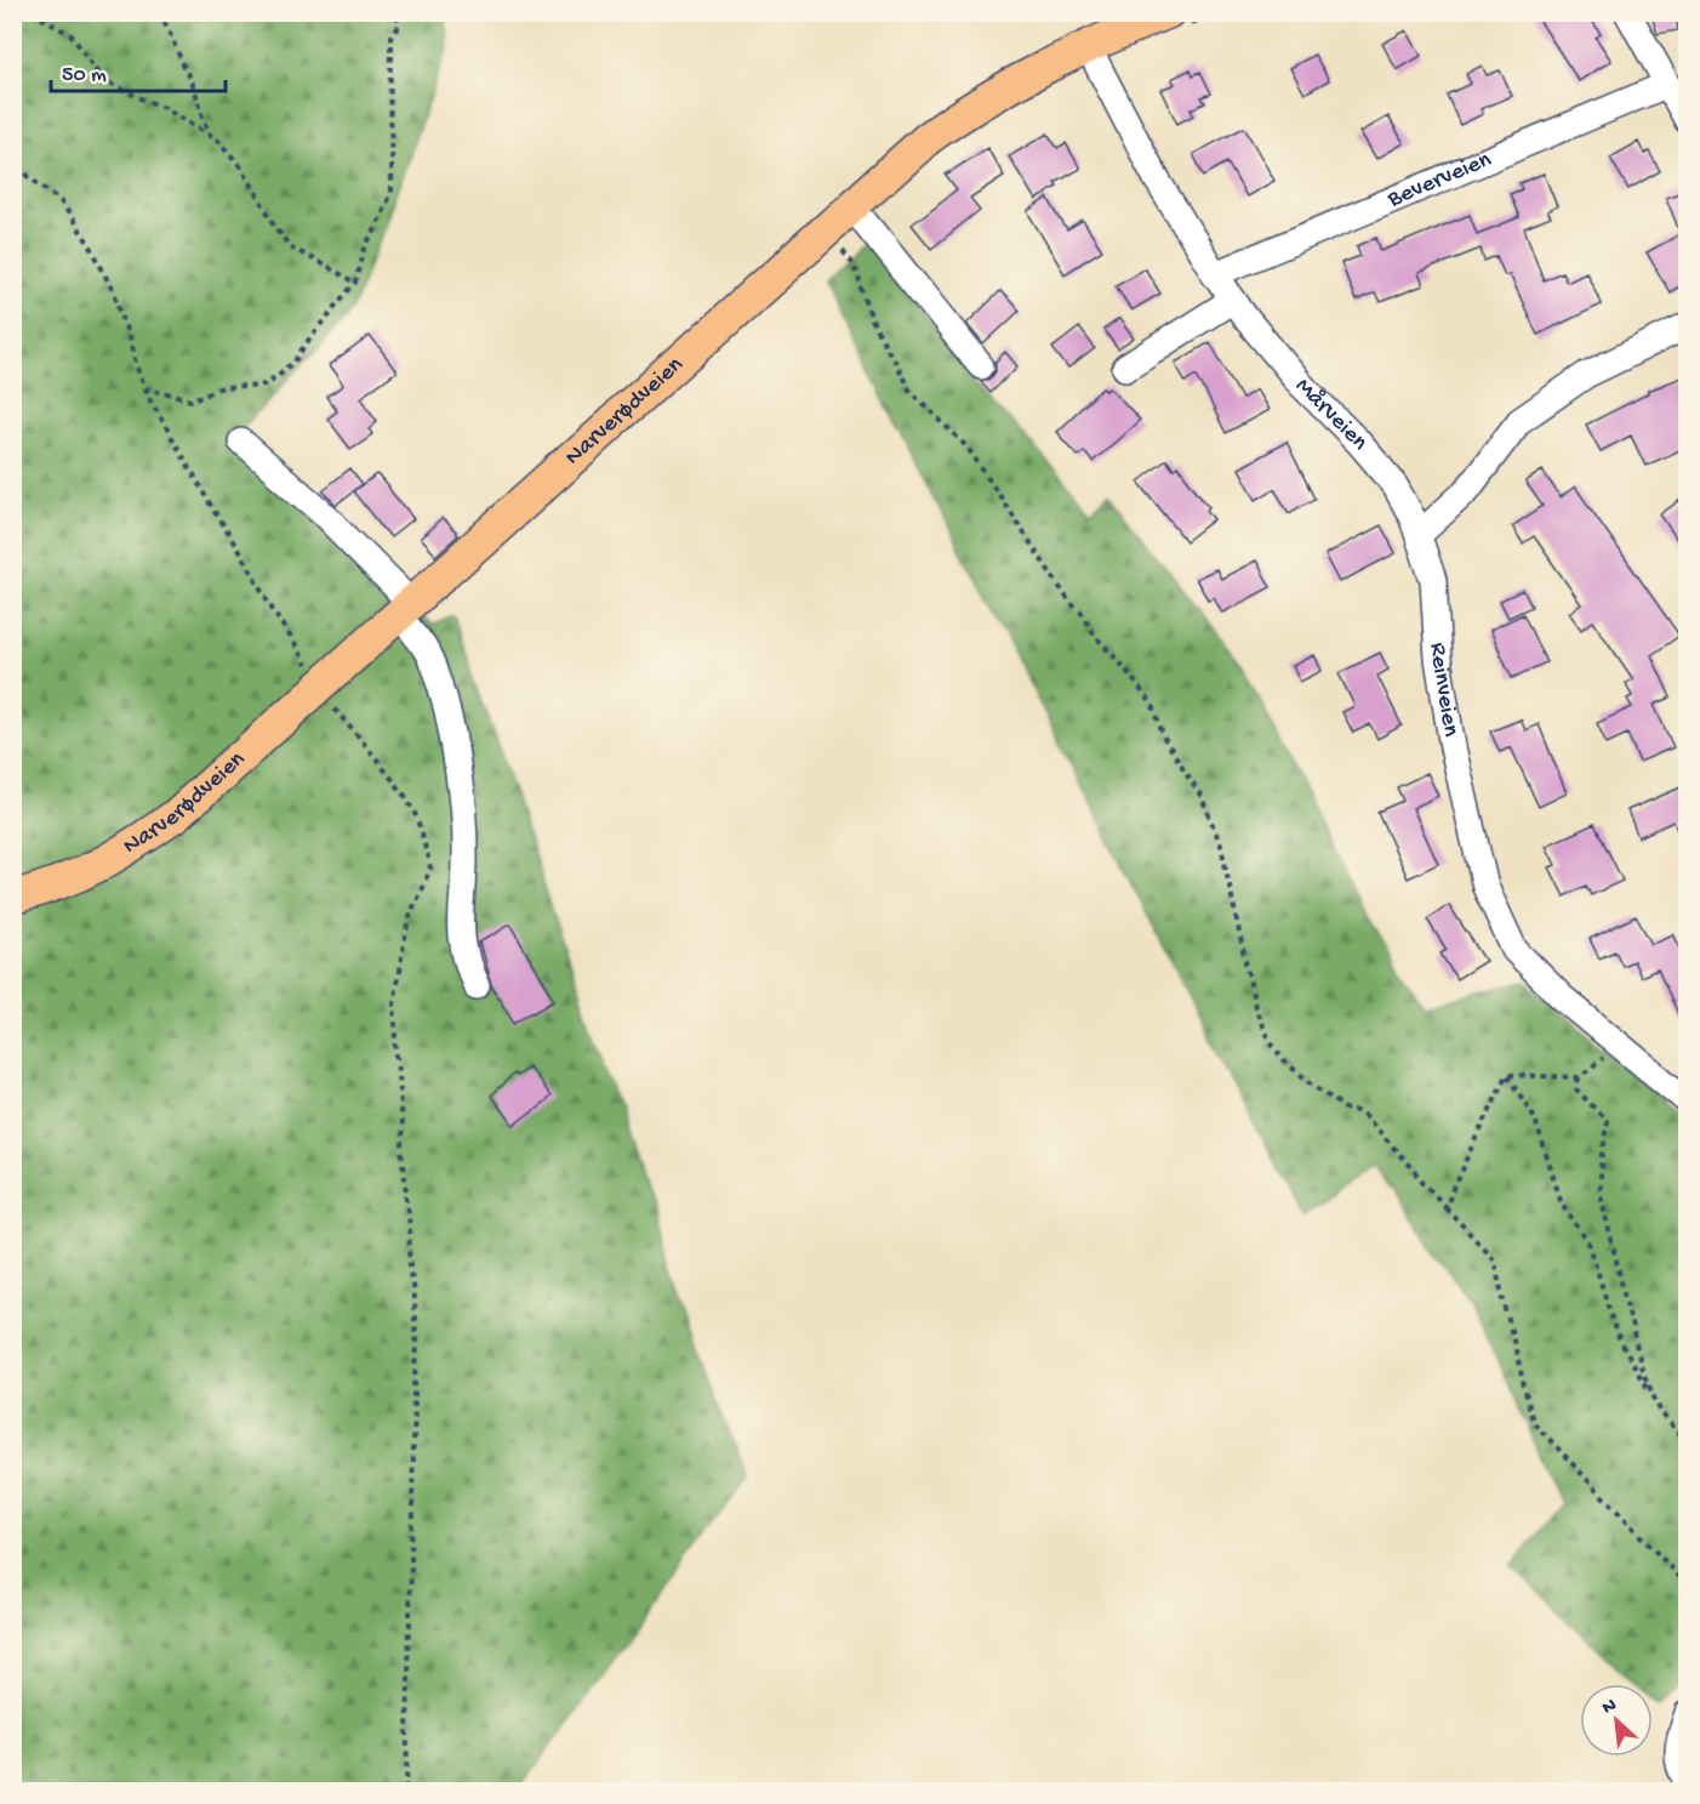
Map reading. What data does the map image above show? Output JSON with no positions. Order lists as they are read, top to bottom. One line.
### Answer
{"streets":{"main road":["Narverødveien"],"street":["Beverveien","Mårveien","Reinveien"]},"crossings":[["Beverveien","Mårveien"],["Narverødveien","Mårveien"],["Mårveien","Reinveien"]],"scale_bar":"50 m","north":"top left"}
